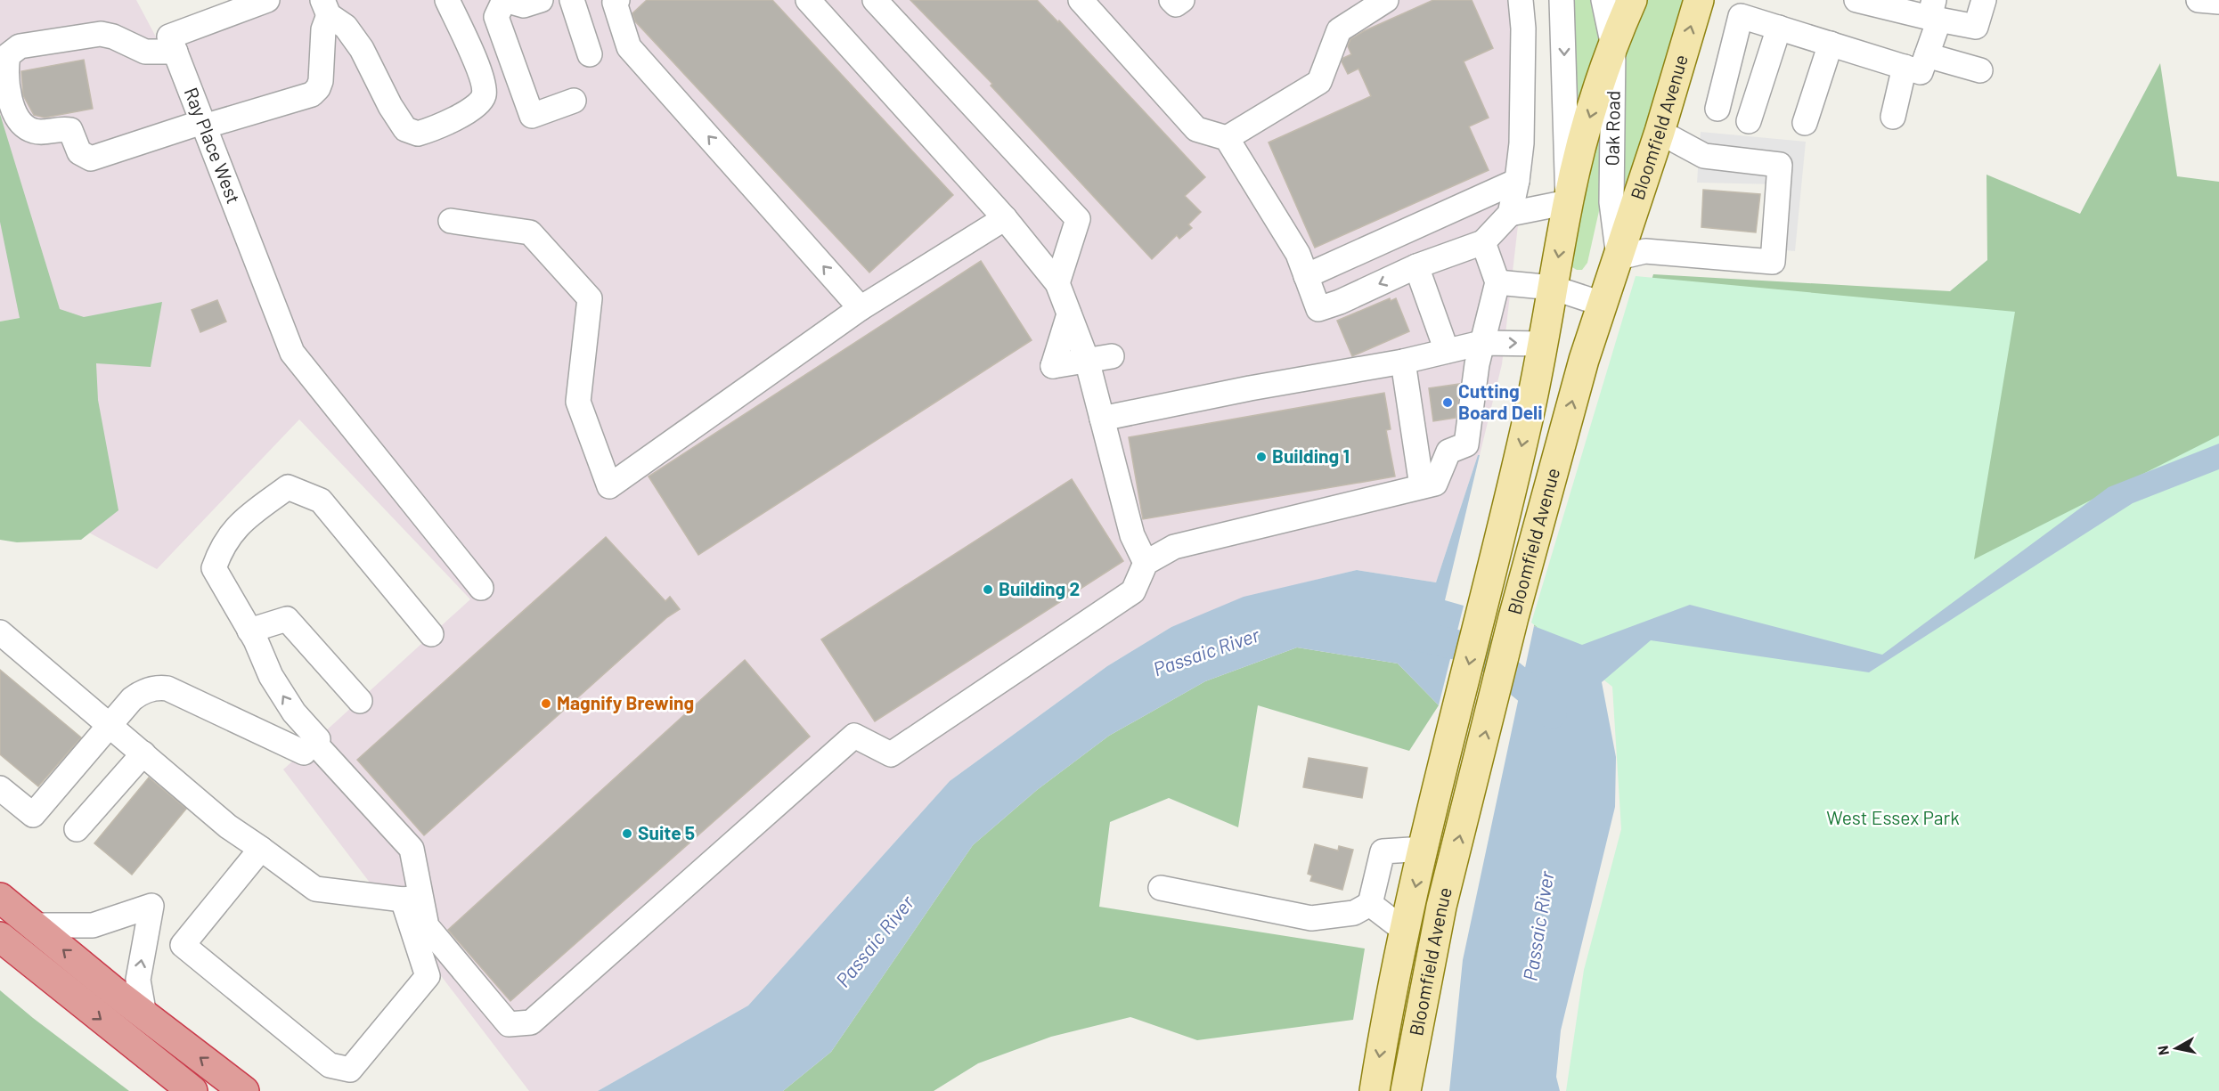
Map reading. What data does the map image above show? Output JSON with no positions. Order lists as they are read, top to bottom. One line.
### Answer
{"streets":{"main road":["Bloomfield Avenue"],"street":["Oak Road","Ray Place West"]},"crossings":[["Bloomfield Avenue","Oak Road"]],"water":["Passaic River"],"parks":["West Essex Park"],"places":["Cutting Board Deli","Building 1","Building 2","Magnify Brewing","Suite 5"],"north":"left"}
